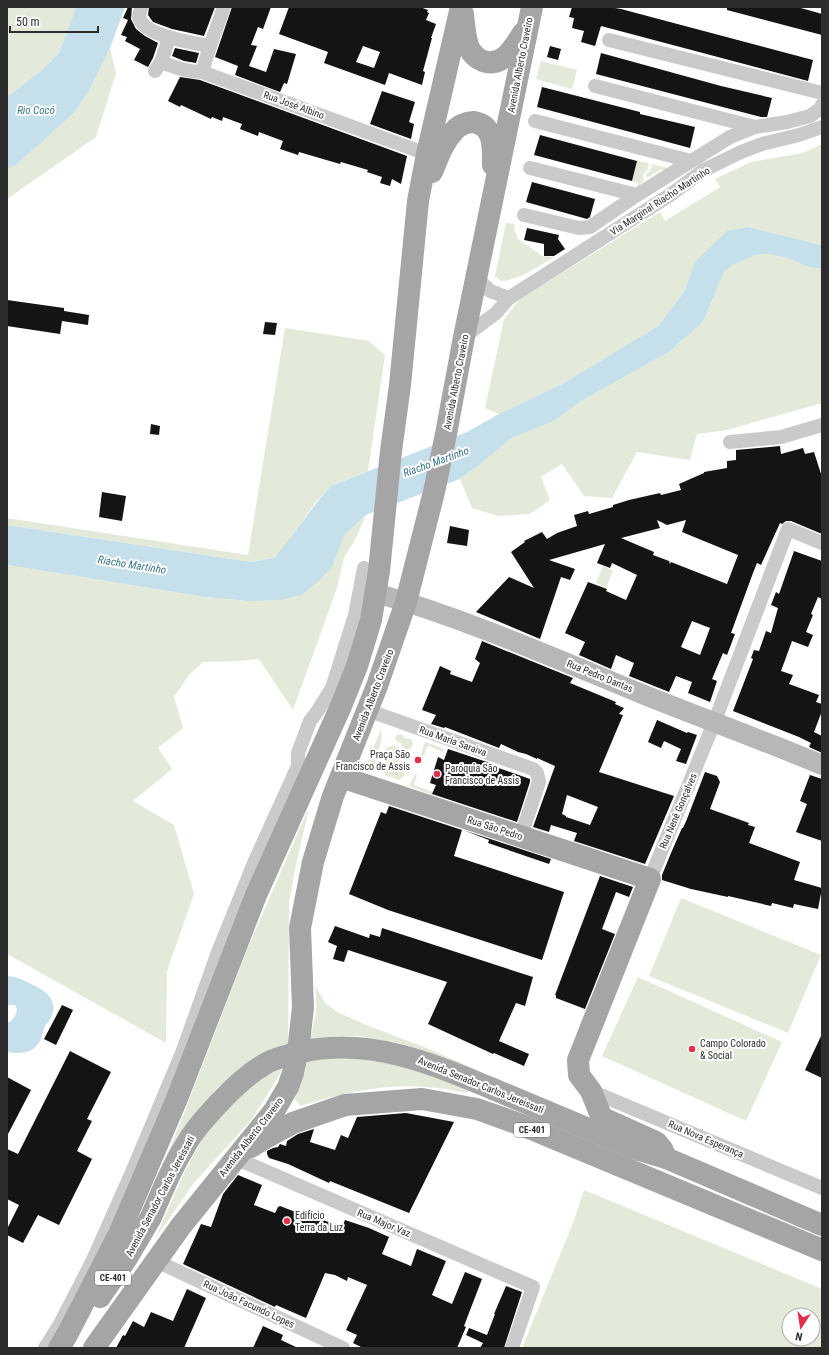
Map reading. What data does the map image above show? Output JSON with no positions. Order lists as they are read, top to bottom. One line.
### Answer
{"streets":{"main road":["Avenida Alberto Craveiro","Rua Pedro Dantas","Rua Nenê Gonçalves","Rua São Pedro","Avenida Senador Carlos Jereissati","CE-401"],"street":["Rua José Albino","Via Marginal Riacho Martinho","Rua Maria Saraiva","Rua Nova Esperança","Rua Major Vaz","Rua João Facundo Lopes"]},"crossings":[["Avenida Alberto Craveiro","Via Marginal Riacho Martinho"],["Avenida Alberto Craveiro","Rua Pedro Dantas"],["Avenida Alberto Craveiro","Rua Maria Saraiva"],["Avenida Alberto Craveiro","Rua São Pedro"],["Avenida Alberto Craveiro","CE-401"],["Avenida Alberto Craveiro","Rua Major Vaz"],["Avenida Alberto Craveiro","Rua João Facundo Lopes"],["Rua Pedro Dantas","Rua Nenê Gonçalves"],["Rua Maria Saraiva","Rua São Pedro"],["Rua Nenê Gonçalves","Rua São Pedro"],["Rua Nenê Gonçalves","Avenida Senador Carlos Jereissati"],["Rua Nenê Gonçalves","Rua Nova Esperança"],["CE-401","Rua Major Vaz"]],"water":["Rio Cocó","Riacho Martinho"],"places":["Praça São Francisco de Assis","Paróquia São Francisco de Assis","Campo Colorado & Social","Edifício Terra da Luz"],"scale_bar":"50 m","north":"bottom"}
